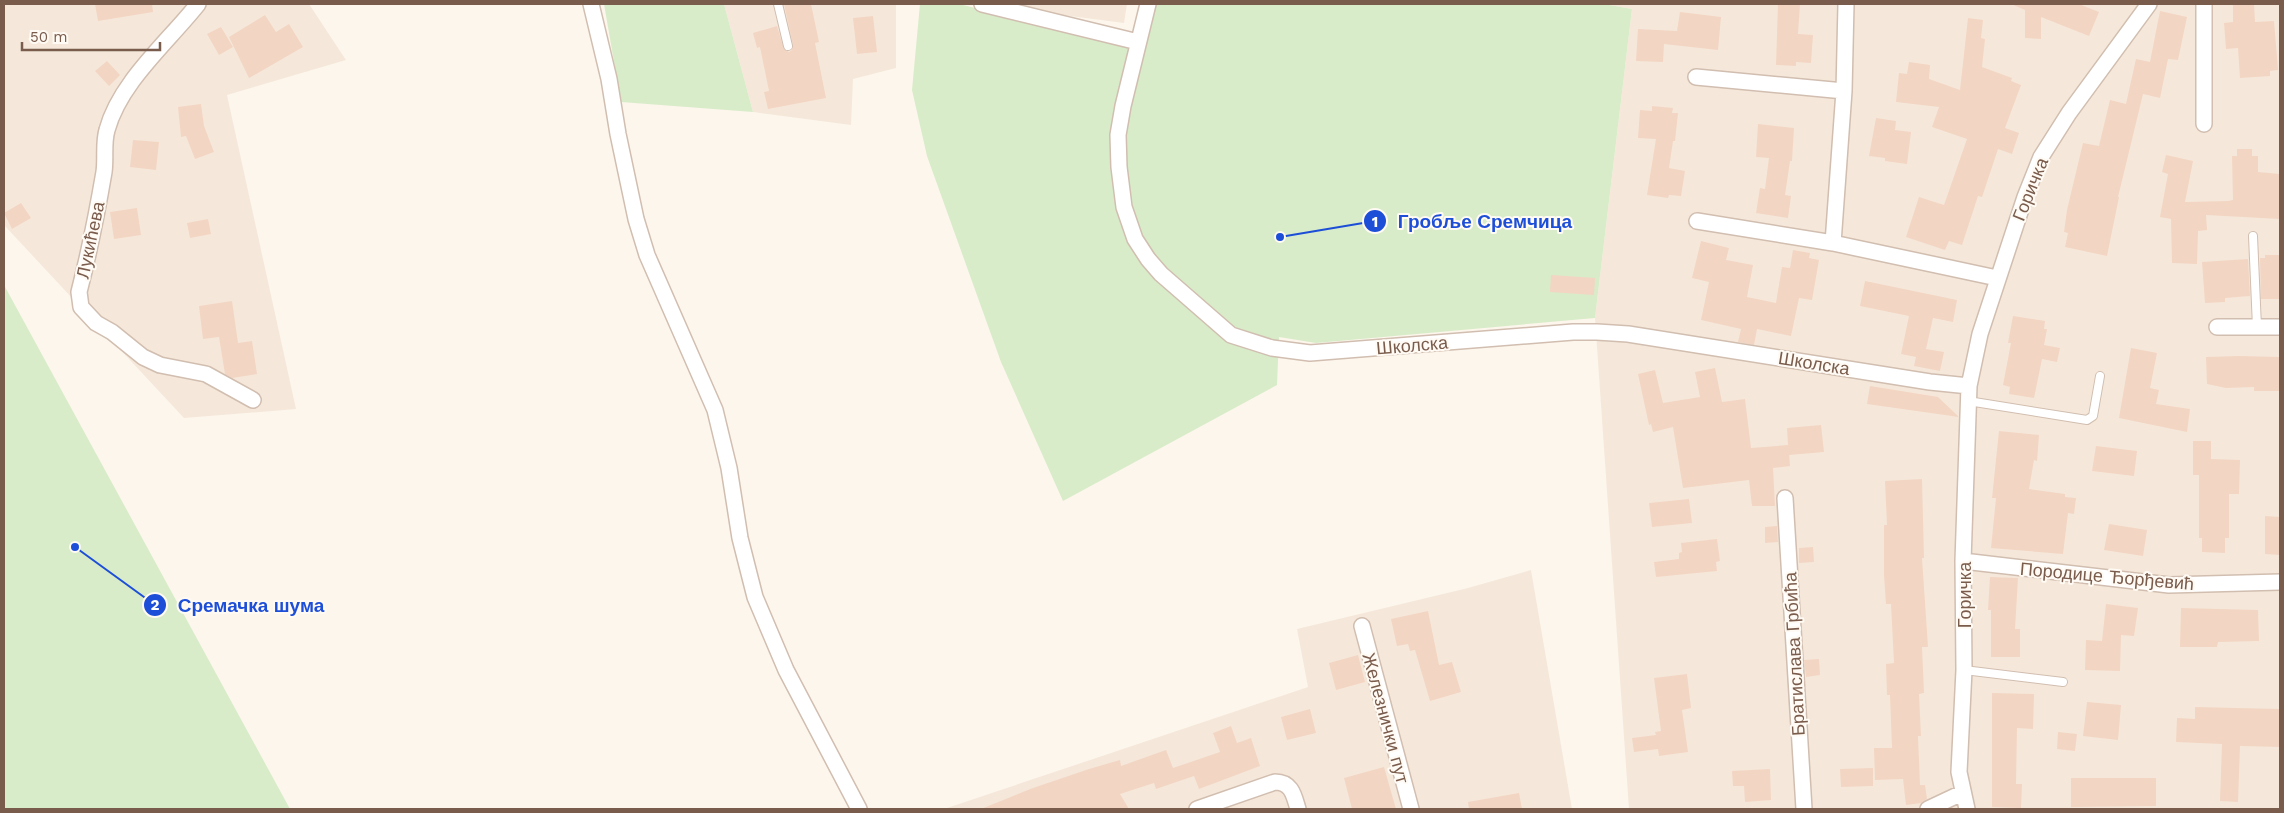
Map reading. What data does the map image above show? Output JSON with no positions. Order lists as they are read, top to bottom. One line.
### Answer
{"streets":{"street":["Горичка","Лукићева","Школска","Породице Ђорђевић","Братислава Грбића","Железнички пут"]},"crossings":[["Горичка","Школска"],["Горичка","Породице Ђорђевић"]],"places":["Гробље Сремчица","Сремачка шума"],"scale_bar":"50 m"}
